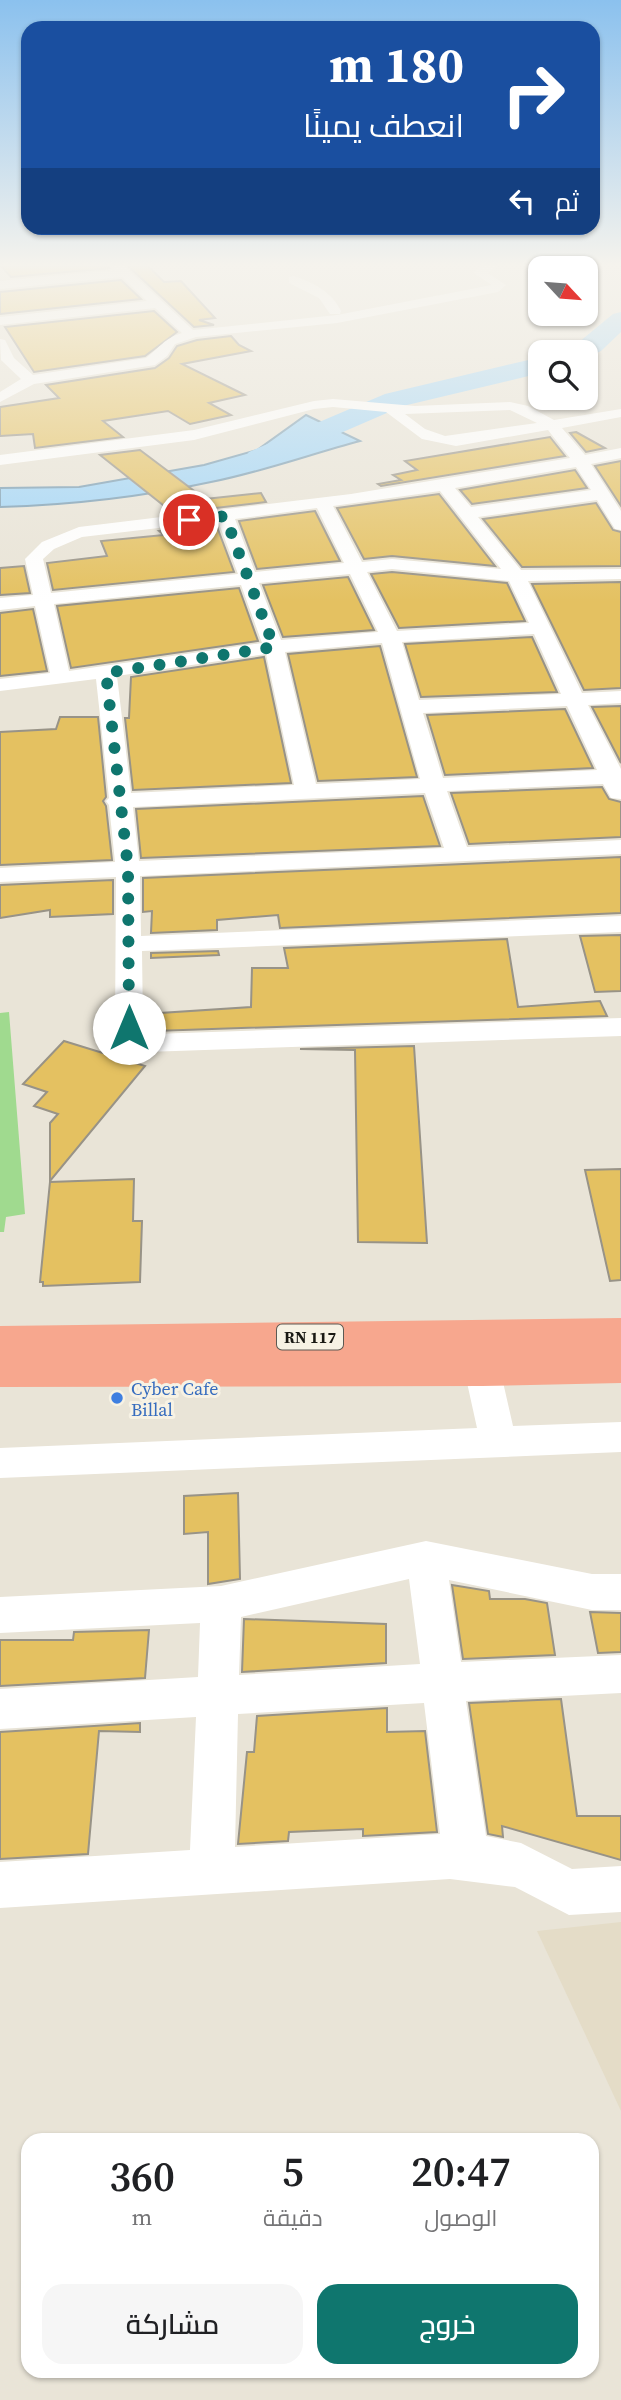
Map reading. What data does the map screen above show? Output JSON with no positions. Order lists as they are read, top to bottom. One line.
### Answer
{"streets":{"main road":["RN 117"]},"places":["Cyber Cafe Billal"],"north":"bottom right","page":{"turn":["180 m","انعطف يمينًا"],"then":"ثم","eta":["20:47","الوصول","5","دقيقة","360","m"],"buttons":["خروج","مشاركة"]}}
